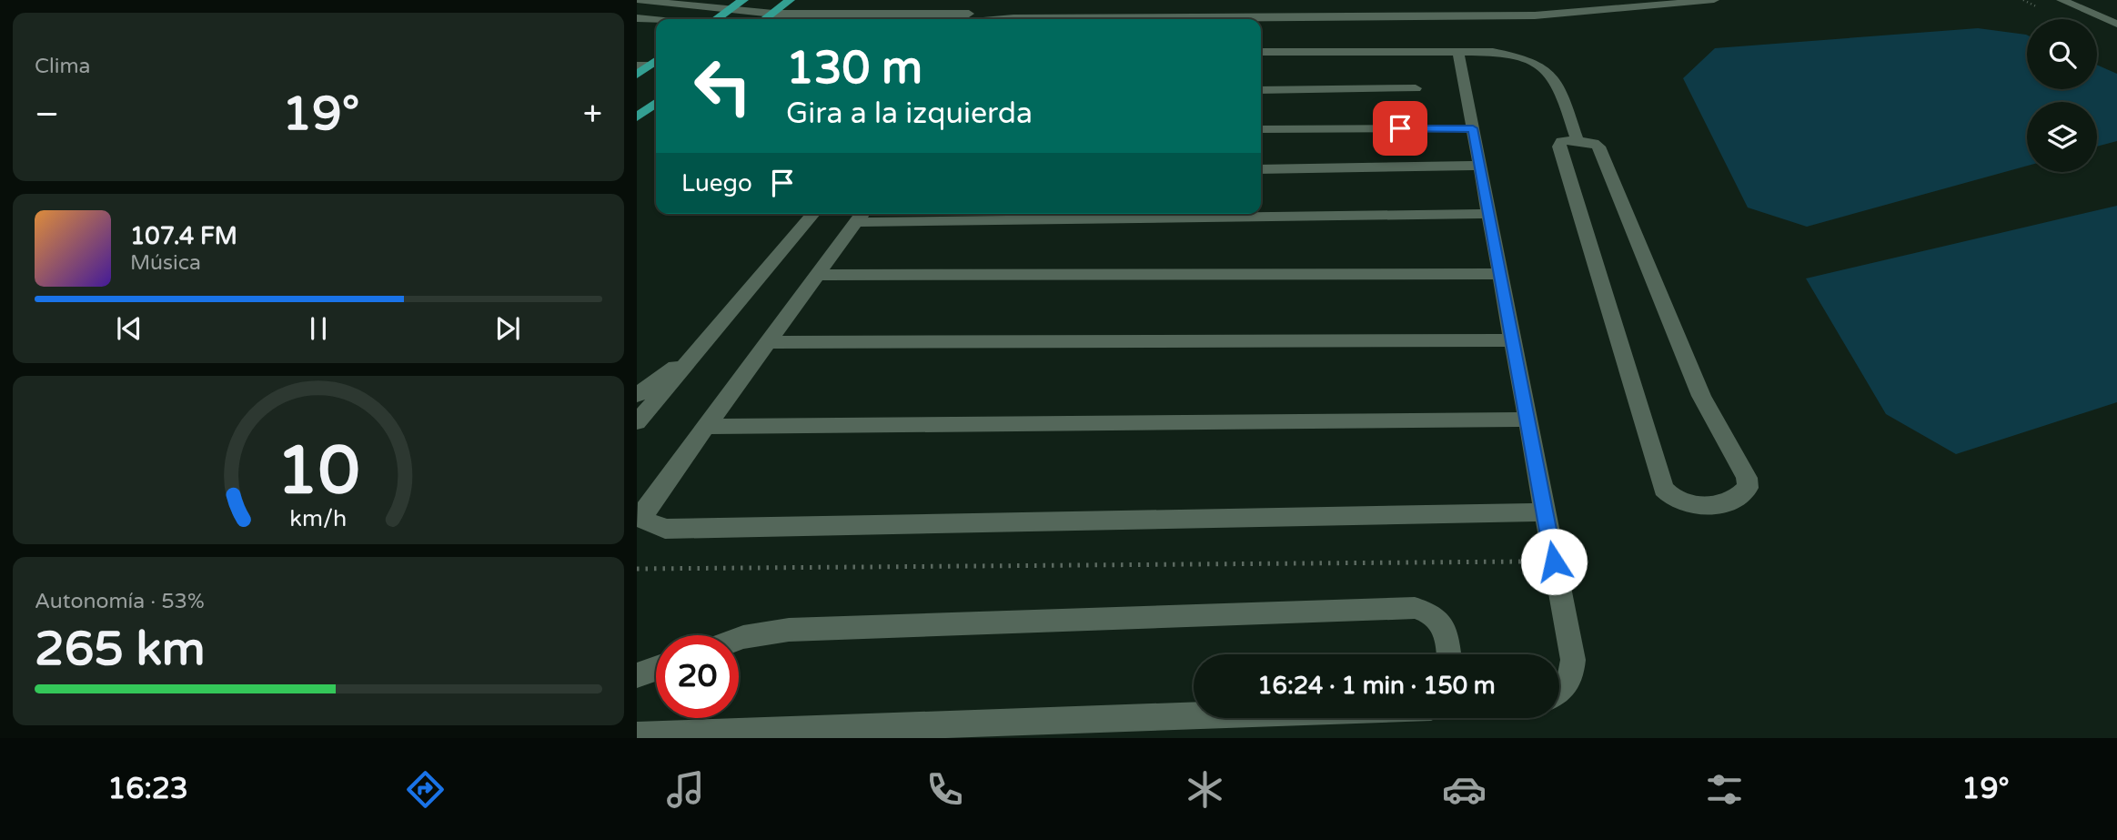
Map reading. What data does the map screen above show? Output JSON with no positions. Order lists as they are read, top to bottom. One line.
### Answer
{"page":{"tile":["Clima",["Autonomía · 53%","265 km"]],"turn":["130 m","Gira a la izquierda"],"heat":["−","19°","+"],"then":"Luego","song":["107.4 FM","Música"],"limit":"20","trip":"16:24 · 1 min · 150 m","tabs":["16:23","19°"],"gauge":["10","km/h"]}}
